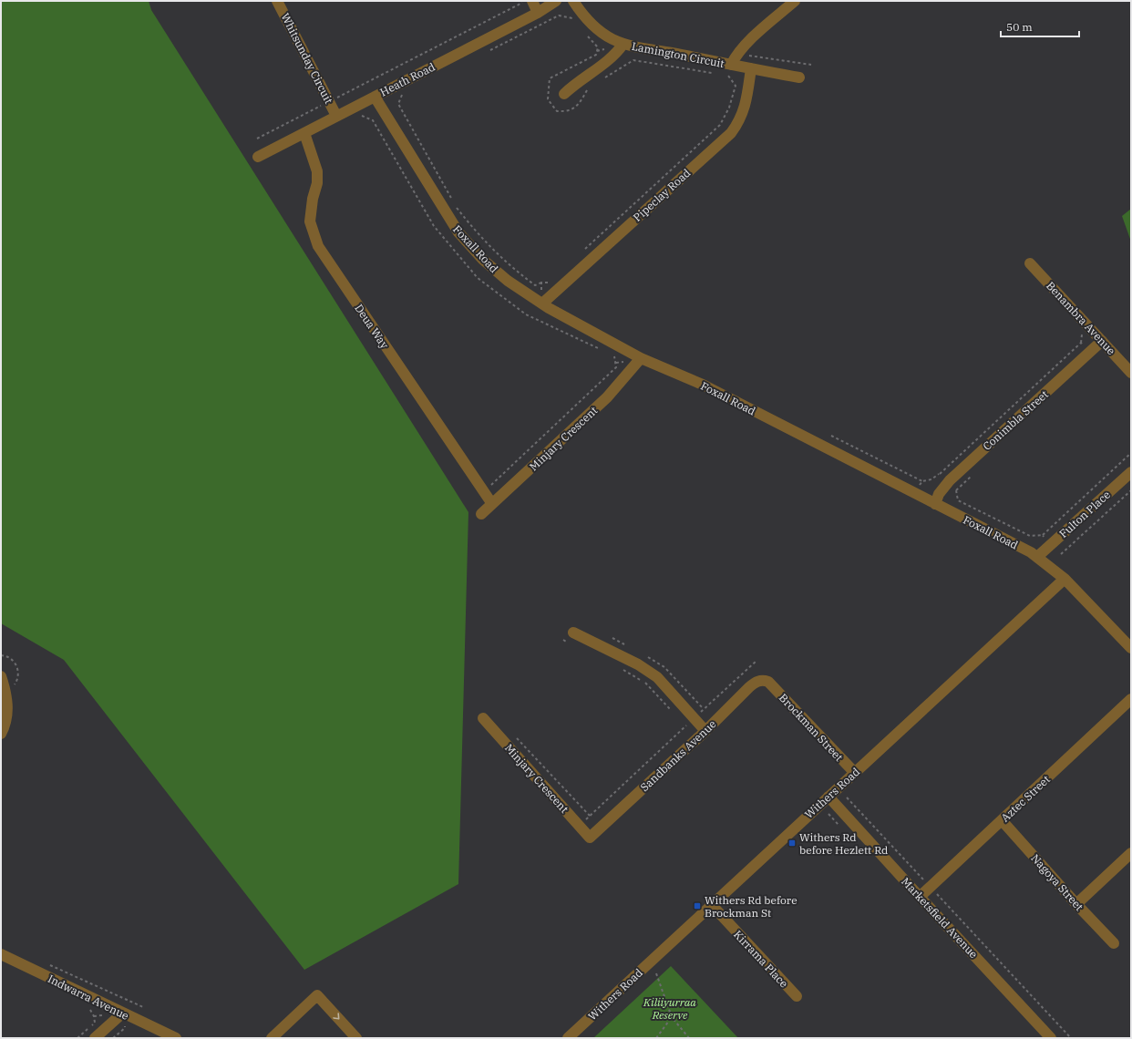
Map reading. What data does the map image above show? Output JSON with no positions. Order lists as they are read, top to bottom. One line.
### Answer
{"streets":{"street":["Lamington Circuit","Whitsunday Circuit","Heath Road","Pipeclay Road","Foxall Road","Benambra Avenue","Deua Way","Conimbla Street","Minjary Crescent","Fulton Place","Brockman Street","Sandbanks Avenue","Withers Road","Aztec Street","Nagoya Street","Marketsfield Avenue","Kirrama Place","Indwarra Avenue"]},"crossings":[["Lamington Circuit","Pipeclay Road"],["Whitsunday Circuit","Heath Road"],["Heath Road","Foxall Road"],["Heath Road","Deua Way"],["Pipeclay Road","Foxall Road"],["Foxall Road","Conimbla Street"],["Foxall Road","Minjary Crescent"],["Foxall Road","Fulton Place"],["Foxall Road","Withers Road"],["Benambra Avenue","Conimbla Street"],["Deua Way","Minjary Crescent"],["Minjary Crescent","Sandbanks Avenue"],["Brockman Street","Sandbanks Avenue"],["Brockman Street","Withers Road"],["Withers Road","Marketsfield Avenue"],["Withers Road","Kirrama Place"],["Aztec Street","Nagoya Street"],["Aztec Street","Marketsfield Avenue"]],"parks":["Kiliiyurraa Reserve"],"places":{"transit":["Withers Rd before Hezlett Rd","Withers Rd before Brockman St"]},"scale_bar":"50 m"}
